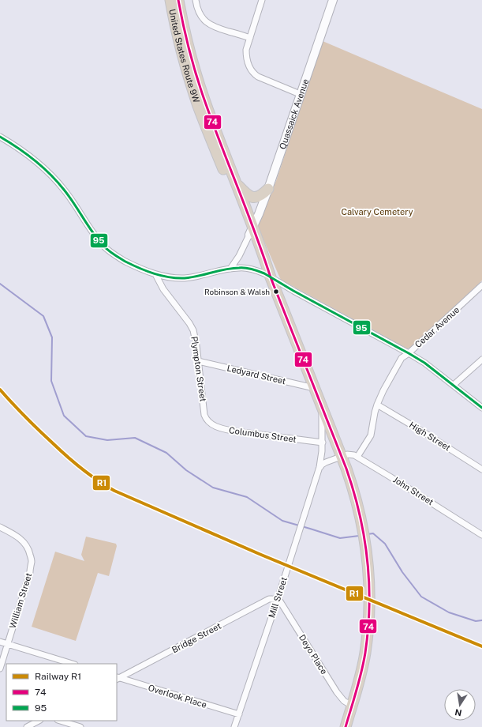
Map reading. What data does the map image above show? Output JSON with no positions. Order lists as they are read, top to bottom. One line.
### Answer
{"streets":{"highway":["United States Route 9W"],"main road":["Quassaick Avenue"],"street":["Cedar Avenue","Plympton Street","Ledyard Street","Columbus Street","High Street","John Street","Mill Street","William Street","Bridge Street","Deyo Place","Overlook Place"]},"crossings":[["United States Route 9W","Quassaick Avenue"],["Cedar Avenue","High Street"],["Cedar Avenue","John Street"],["Plympton Street","Ledyard Street"],["Plympton Street","Columbus Street"],["Mill Street","Bridge Street"],["Mill Street","Deyo Place"],["Mill Street","Overlook Place"],["Bridge Street","Deyo Place"],["Bridge Street","Overlook Place"]],"parks":["Calvary Cemetery"],"places":["Robinson & Walsh"],"lines":["transit line 74","transit line 95","rail line R1"],"legend":["Railway R1","74","95"],"north":"bottom"}
